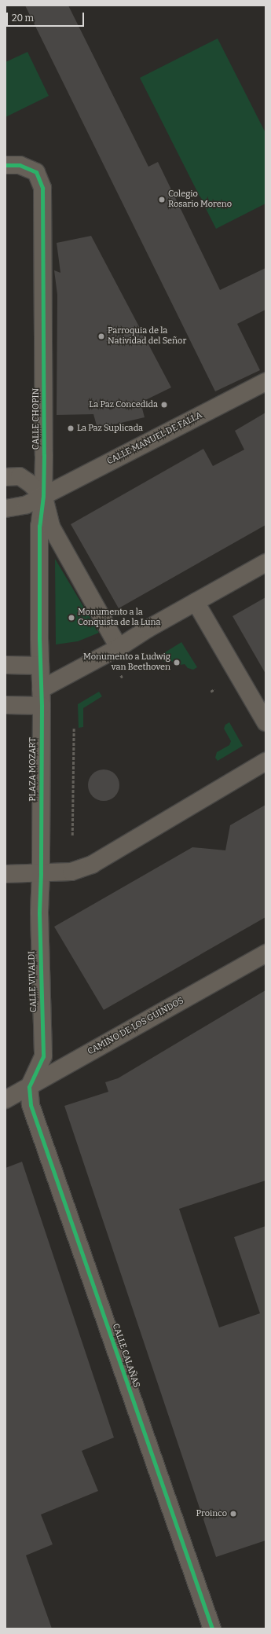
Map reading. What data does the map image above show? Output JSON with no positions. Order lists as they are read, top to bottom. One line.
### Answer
{"streets":{"street":["CALLE CHOPIN","CALLE MANUEL DE FALLA","PLAZA MOZART","CALLE VIVALDI","CAMINO DE LOS GUINDOS","CALLE CALAÑAS"]},"crossings":[["CALLE CHOPIN","CALLE MANUEL DE FALLA"],["CALLE CHOPIN","PLAZA MOZART"],["PLAZA MOZART","CALLE VIVALDI"],["CALLE VIVALDI","CAMINO DE LOS GUINDOS"],["CALLE VIVALDI","CALLE CALAÑAS"],["CAMINO DE LOS GUINDOS","CALLE CALAÑAS"]],"places":["Colegio Rosario Moreno","Parroquia de la Natividad del Señor","La Paz Concedida","La Paz Suplicada","Monumento a la Conquista de la Luna","Monumento a Ludwig van Beethoven","Proinco"],"scale_bar":"20 m"}
